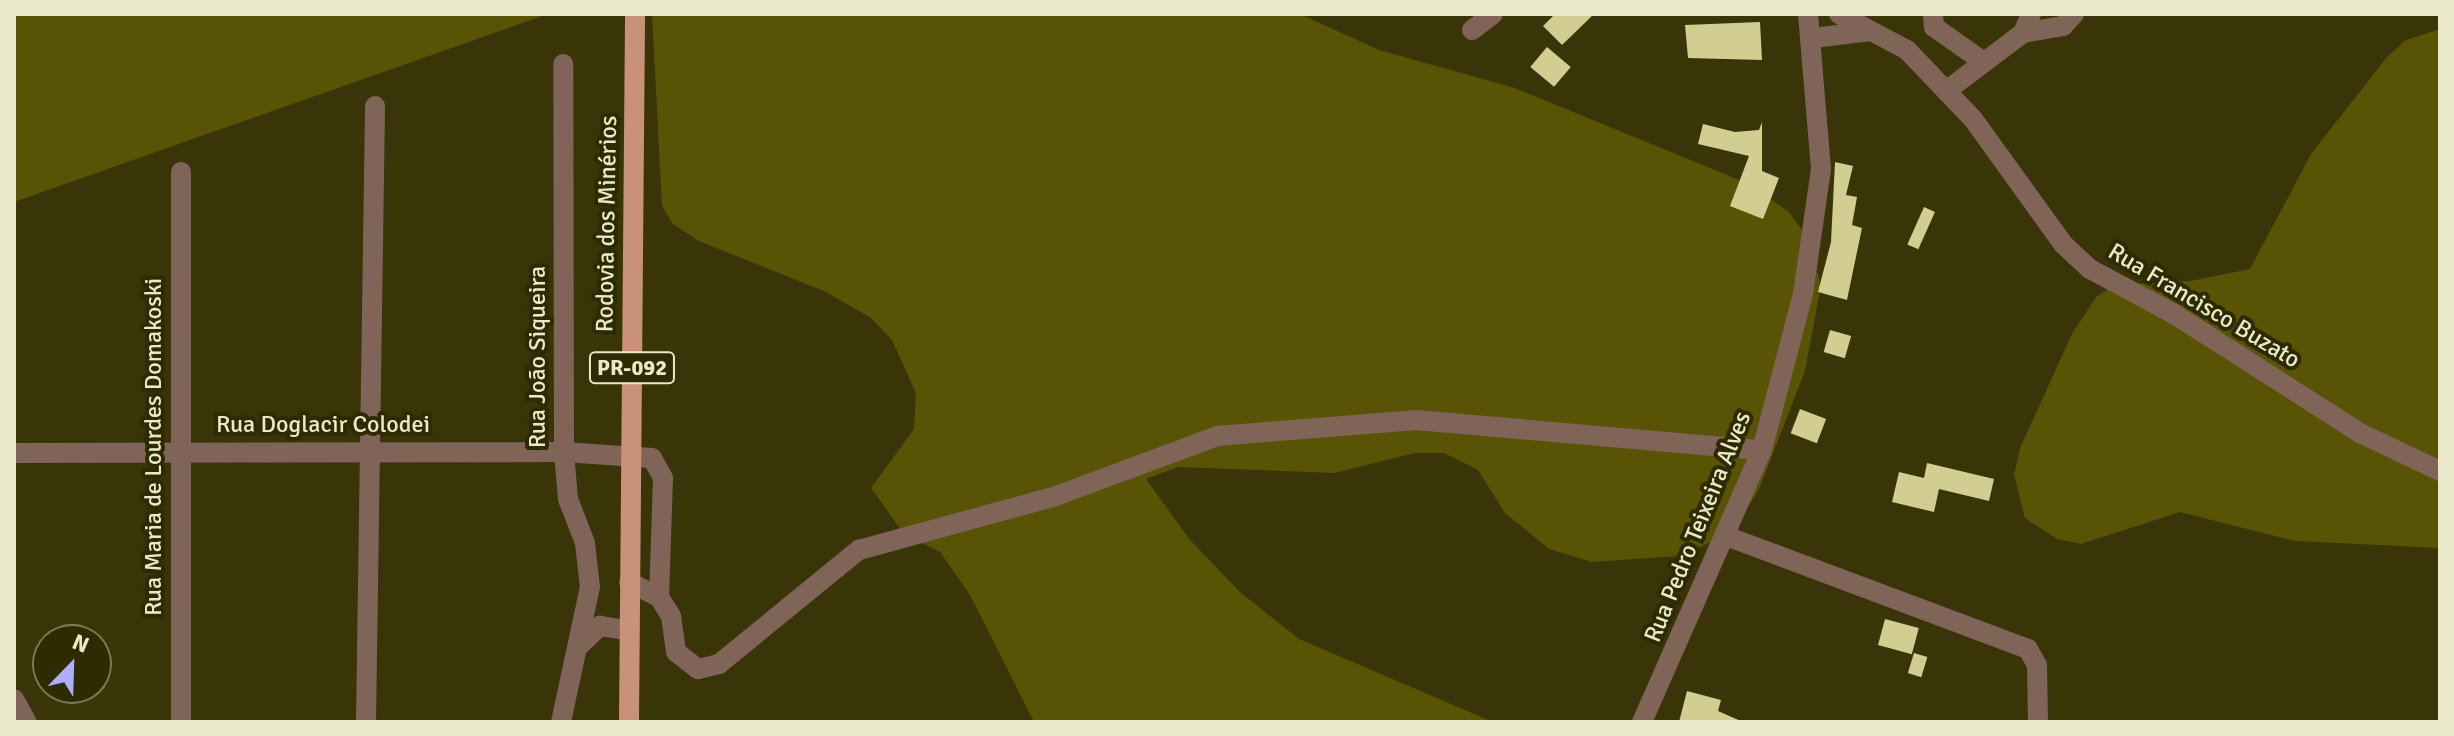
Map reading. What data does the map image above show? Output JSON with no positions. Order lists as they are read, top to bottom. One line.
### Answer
{"streets":{"main road":["Rodovia dos Minérios","PR-092"],"street":["Rua Francisco Buzato","Rua João Siqueira","Rua Doglacir Colodei","Rua Maria de Lourdes Domakoski","Rua Pedro Teixeira Alves"]},"crossings":[["Rodovia dos Minérios","Rua Doglacir Colodei"],["Rua João Siqueira","Rua Doglacir Colodei"],["Rua Doglacir Colodei","Rua Maria de Lourdes Domakoski"]],"north":"top right"}
